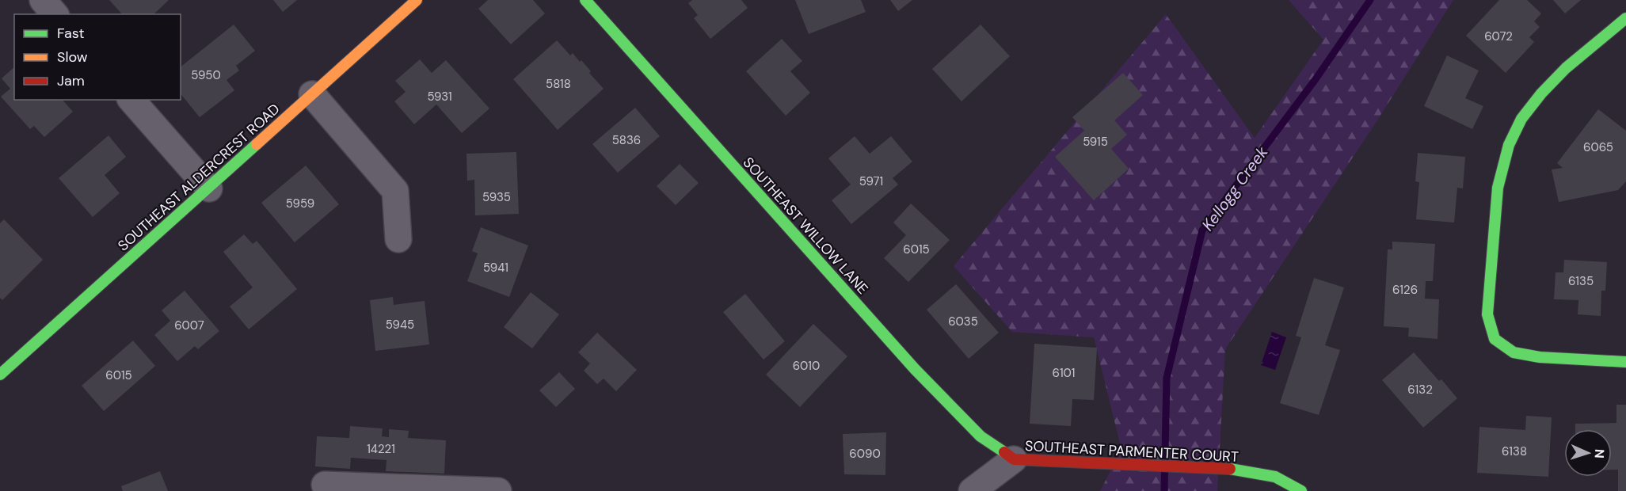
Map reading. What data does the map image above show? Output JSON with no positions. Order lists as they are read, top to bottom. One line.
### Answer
{"streets":{"street":["SOUTHEAST ALDERCREST ROAD","SOUTHEAST WILLOW LANE","SOUTHEAST PARMENTER COURT"]},"crossings":[["SOUTHEAST WILLOW LANE","SOUTHEAST PARMENTER COURT"]],"water":["Kellogg Creek"],"house_numbers":["6072","5950","5818","5931","5836","5915","6065","5971","5935","5959","6015","5941","6135","6126","6035","5945","6007","6010","6101","6015","6132","14221","6138","6090"],"legend":["Fast","Slow","Jam"],"north":"right"}
